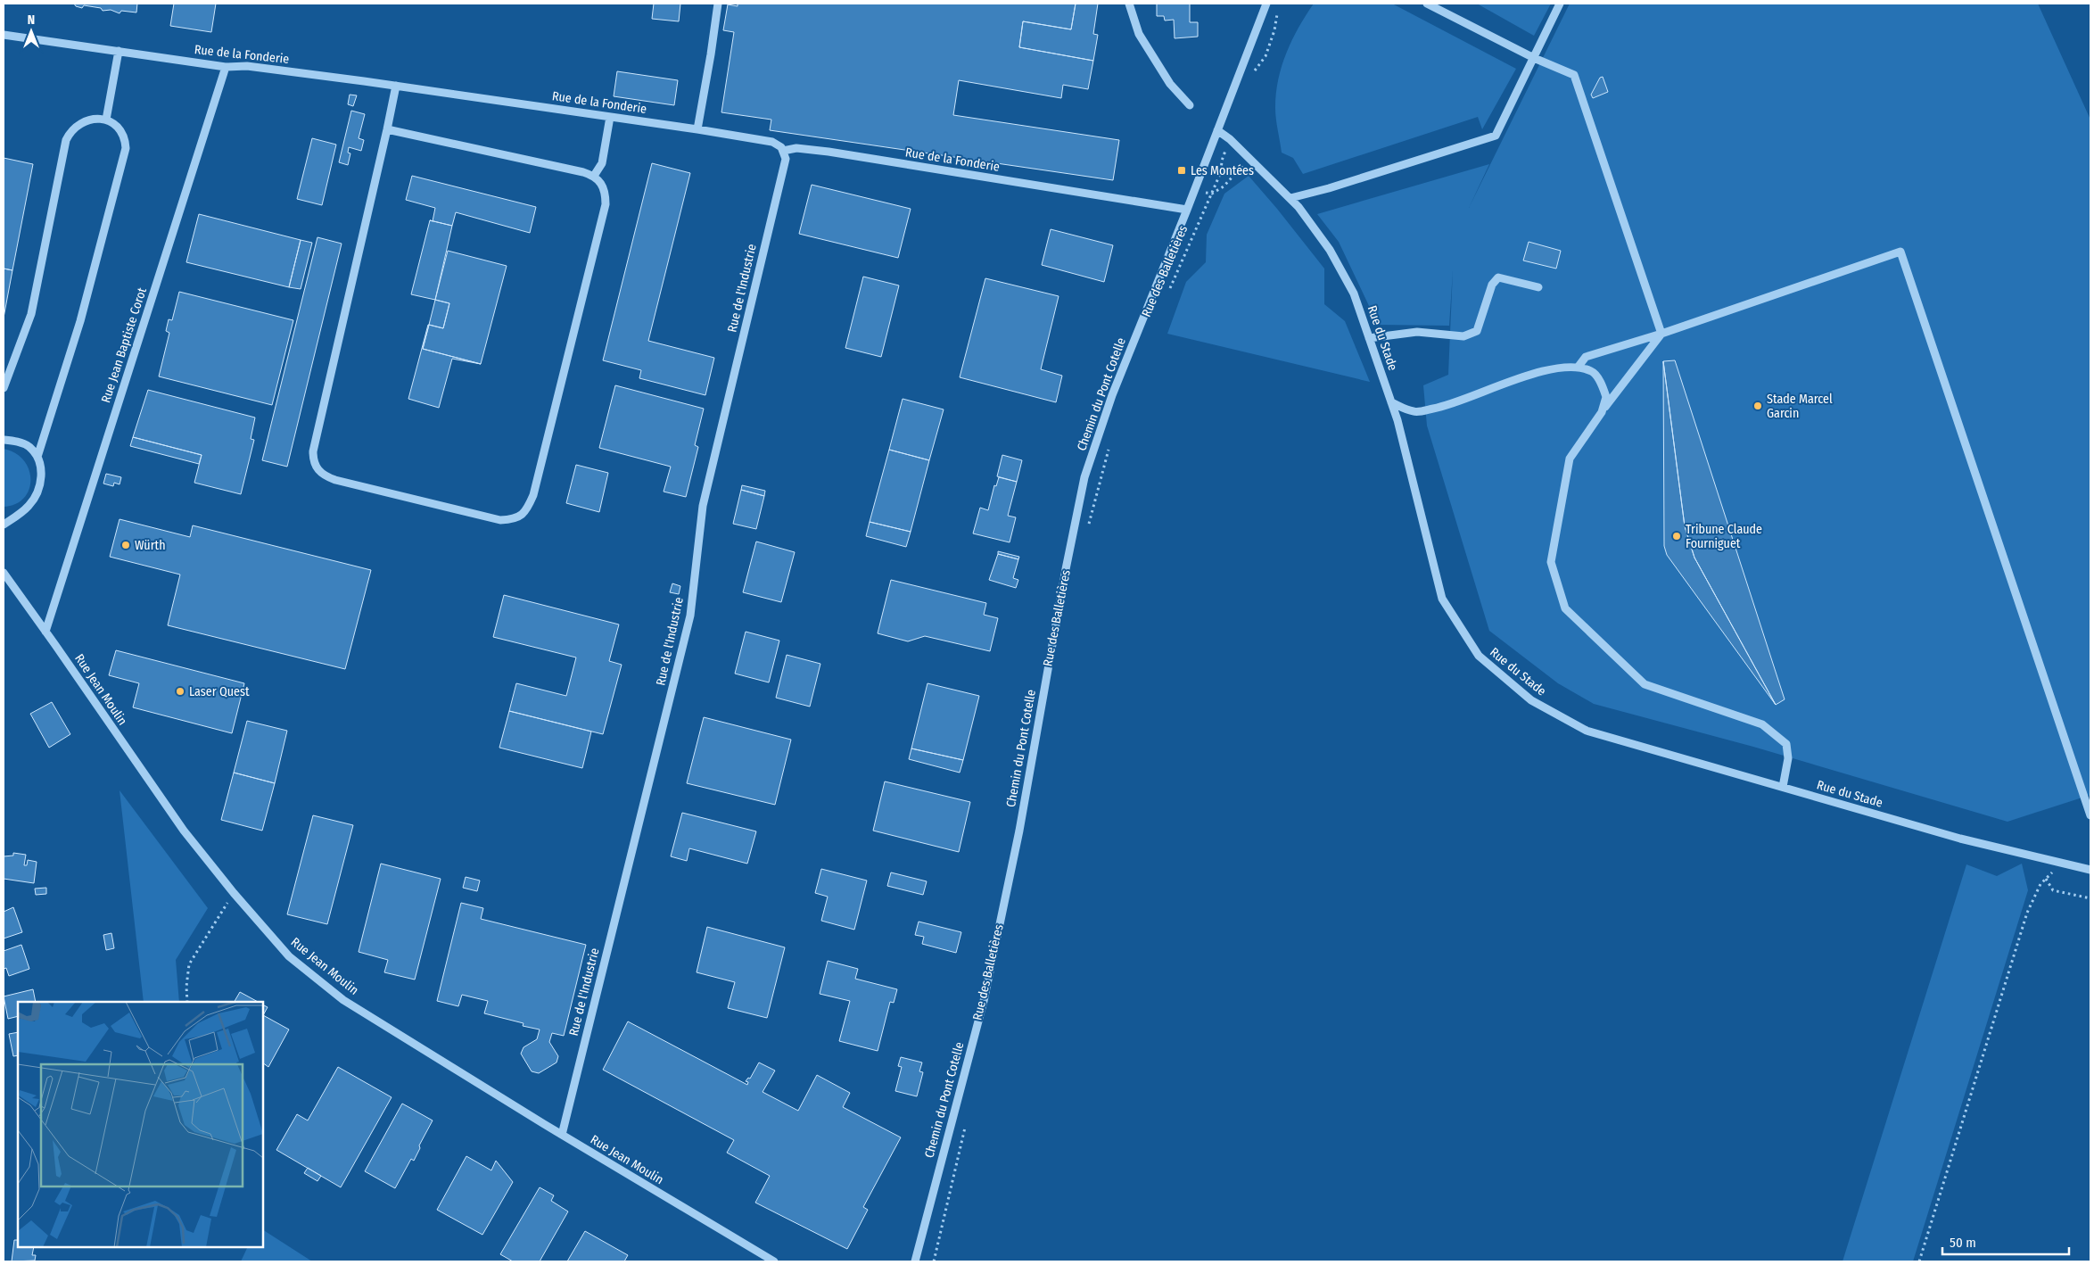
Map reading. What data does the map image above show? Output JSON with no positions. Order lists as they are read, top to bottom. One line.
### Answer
{"streets":{"street":["Rue de la Fonderie","Rue de l'Industrie","Rue du Stade","Rue Jean Baptiste Corot","Chemin du Pont Cotelle","Rue Jean Moulin"],"path":["Rue des Balletières"]},"crossings":[["Rue de la Fonderie","Rue de l'Industrie"],["Rue de la Fonderie","Rue Jean Baptiste Corot"],["Rue de la Fonderie","Chemin du Pont Cotelle"],["Rue des Balletières","Rue du Stade"],["Rue de l'Industrie","Rue Jean Moulin"],["Rue du Stade","Chemin du Pont Cotelle"],["Rue Jean Baptiste Corot","Rue Jean Moulin"]],"places":{"transit":["Les Montées"],"other":["Stade Marcel Garcin","Tribune Claude Fourniguet","Würth","Laser Quest"]},"scale_bar":"50 m","north":"top"}
